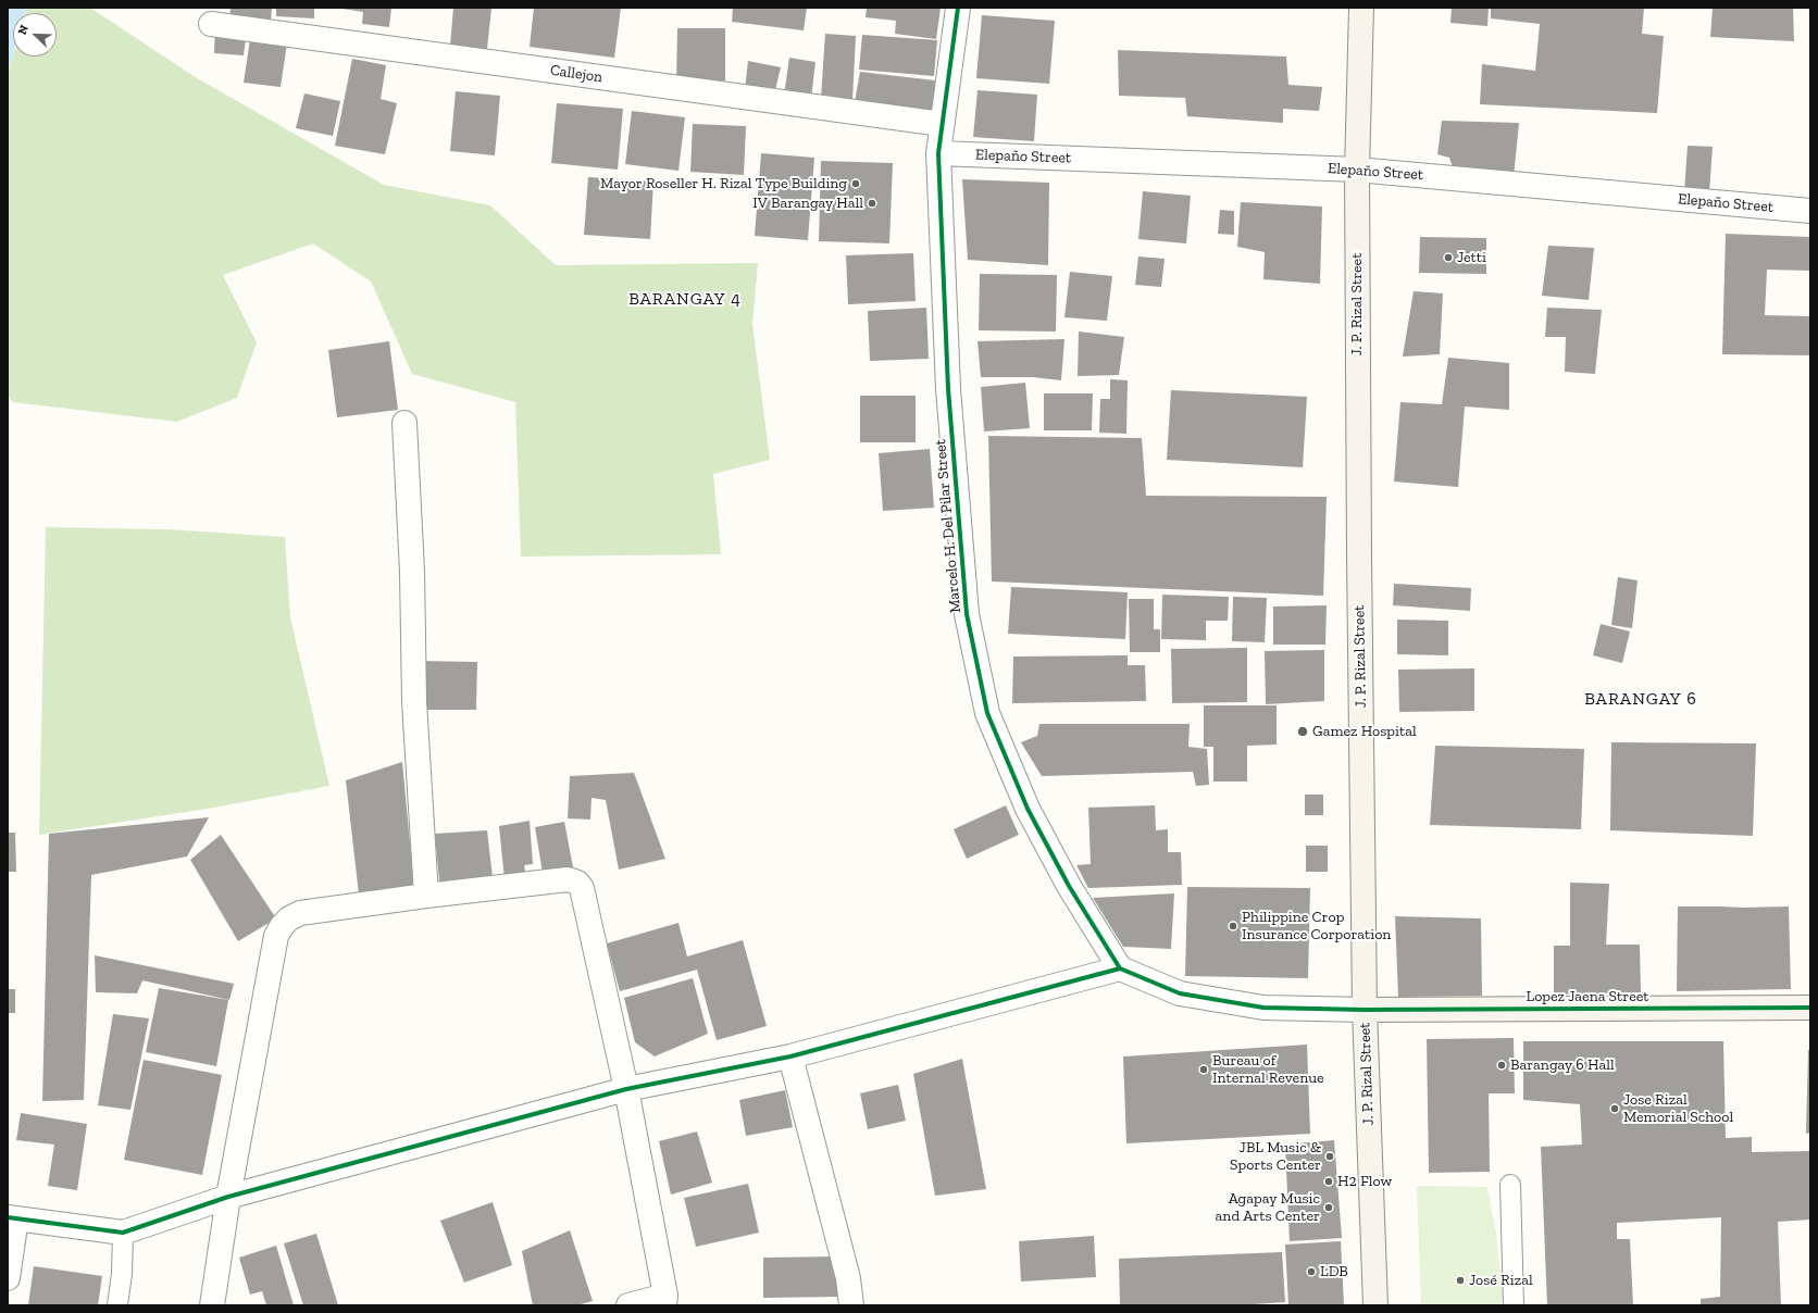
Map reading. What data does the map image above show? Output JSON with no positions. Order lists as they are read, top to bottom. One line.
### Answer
{"streets":{"main road":["J. P. Rizal Street","Lopez Jaena Street"],"street":["Callejon","Elepaño Street","Marcelo H. Del Pilar Street"]},"crossings":[["Callejon","Marcelo H. Del Pilar Street"],["Elepaño Street","J. P. Rizal Street"],["Elepaño Street","Marcelo H. Del Pilar Street"],["J. P. Rizal Street","Lopez Jaena Street"]],"districts":["BARANGAY 4","BARANGAY 6"],"places":["Mayor Roseller H. Rizal Type Building","IV Barangay Hall","Jetti","Gamez Hospital","Philippine Crop Insurance Corporation","Barangay 6 Hall","Bureau of Internal Revenue","Jose Rizal Memorial School","JBL Music & Sports Center","H2 Flow","Agapay Music and Arts Center","LDB","José Rizal"],"north":"top left"}
